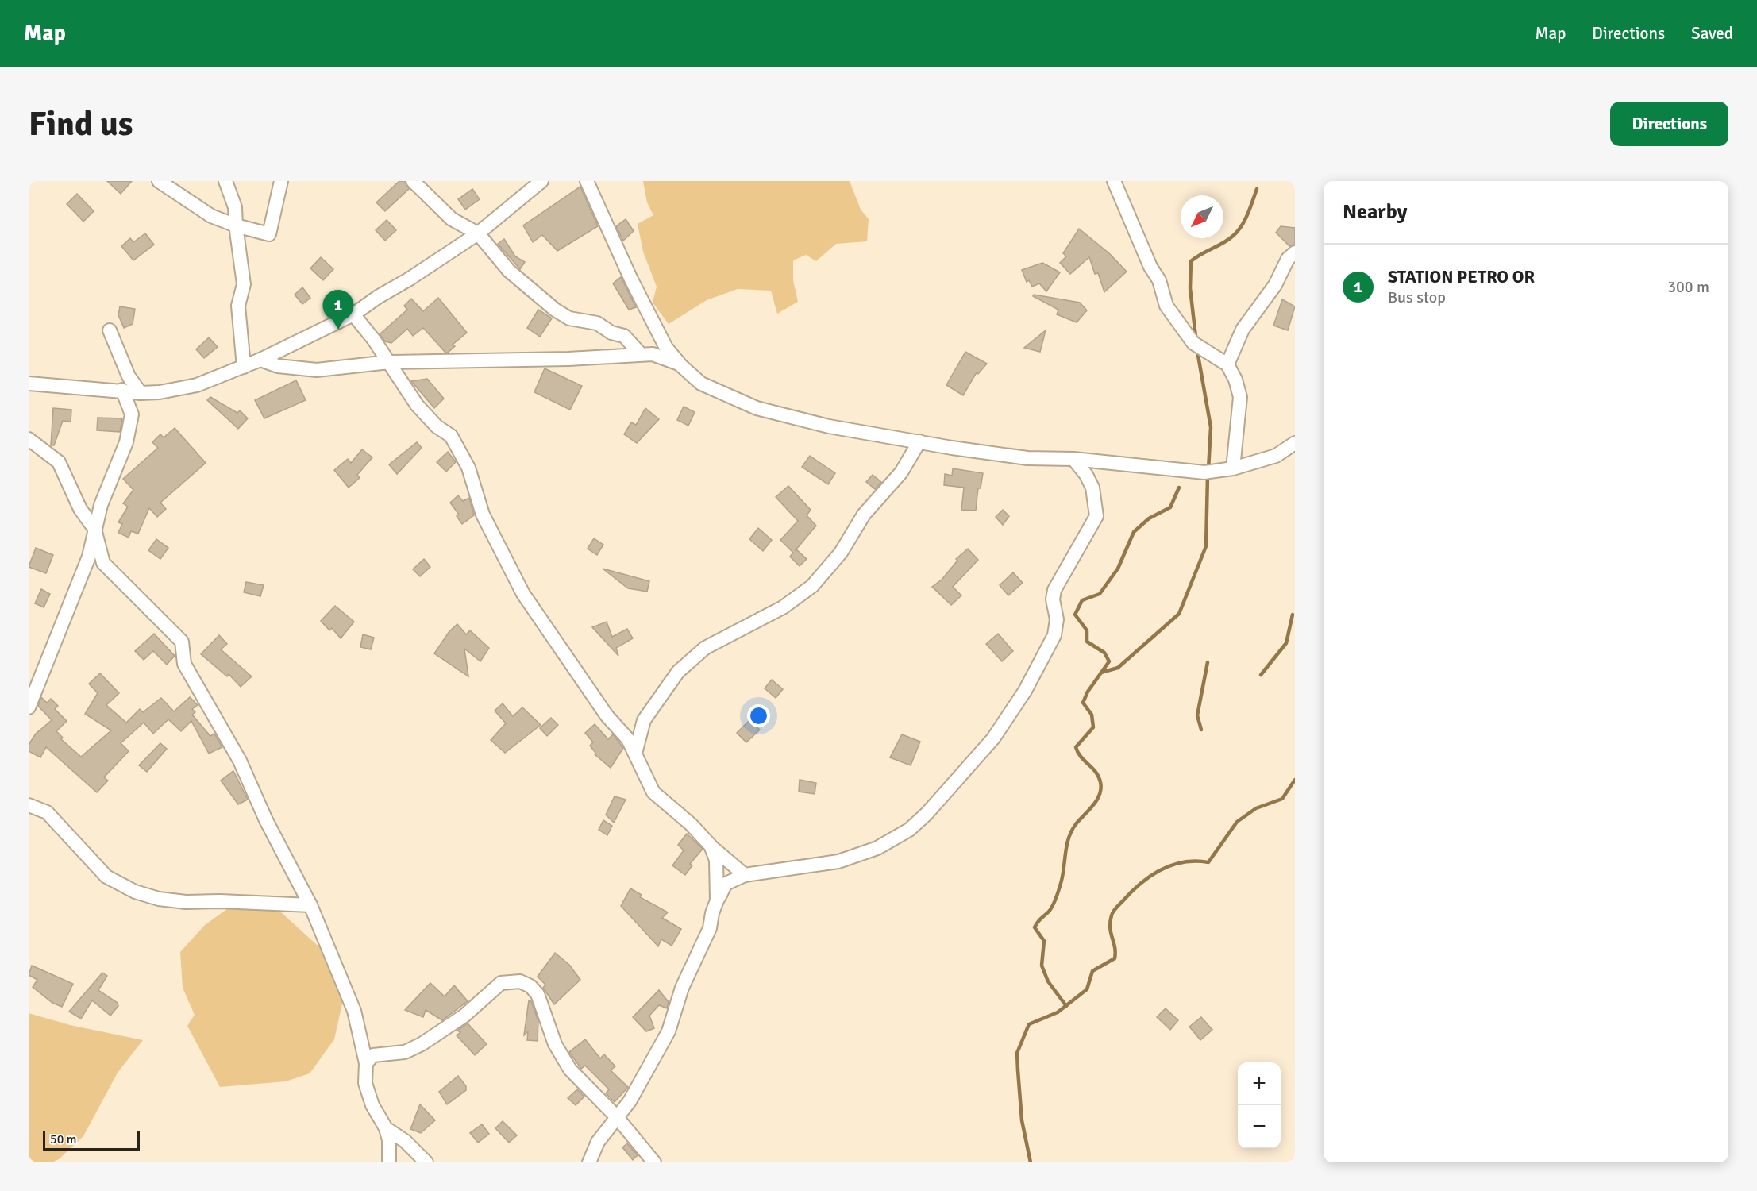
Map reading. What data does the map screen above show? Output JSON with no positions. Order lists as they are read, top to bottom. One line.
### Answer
{"scale_bar":"50 m","north":"bottom left","page":{"header":"Map","nav":["Map","Directions","Saved"],"buttons":"Directions","title":"Find us","heading":"Nearby","list":[{"mark":"1","name":"STATION PETRO OR","note":"Bus stop","value":"300 m"}],"pins":"1","map_buttons":["+","−"],"scale":"50 m"}}
